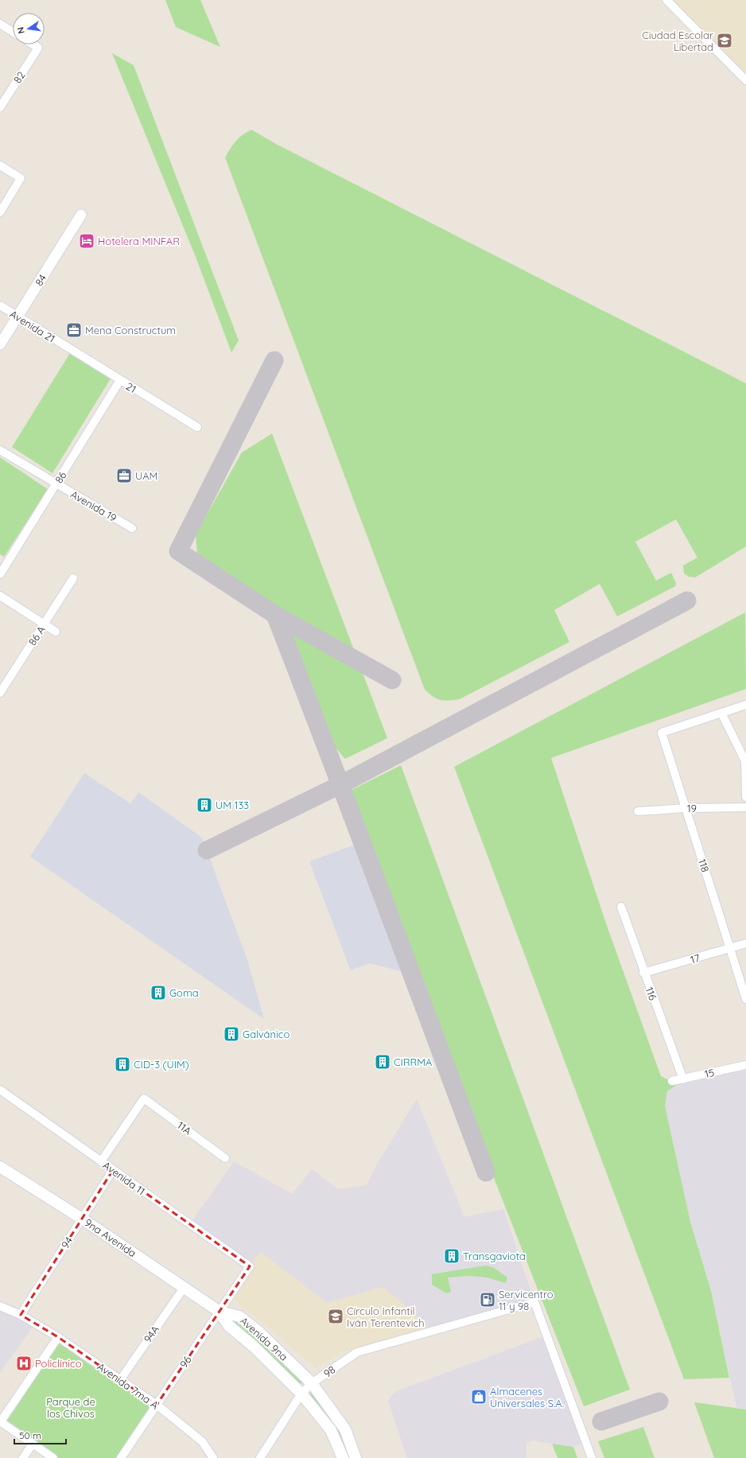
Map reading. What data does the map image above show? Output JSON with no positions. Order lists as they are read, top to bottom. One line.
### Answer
{"streets":{"main road":["9na Avenida","Avenida 9na"],"street":["82","84","Avenida 21","21","86","Avenida 19","86 A","19","118","17","116","15","11A","Avenida 11","94","94A","96","98","Avenida 7ma A"]},"crossings":[["84","Avenida 21"],["Avenida 21","21"],["21","86"],["86","Avenida 19"],["19","118"],["118","17"],["17","116"],["116","15"],["11A","Avenida 11"],["Avenida 11","94"],["Avenida 11","96"],["9na Avenida","94"],["9na Avenida","94A"],["9na Avenida","Avenida 9na"],["9na Avenida","96"],["94","Avenida 7ma A"],["94A","Avenida 7ma A"],["Avenida 9na","96"],["Avenida 9na","98"],["96","Avenida 7ma A"]],"parks":["Parque de los Chivos"],"places":{"school or university":["Ciudad Escolar Libertad","Círculo Infantil Iván Terentevich"],"hotel":["Hotelera MINFAR"],"office":["Mena Constructum","UAM"],"building":["UM 133","Goma","Galvánico","CIRRMA","CID-3 (UIM)","Transgaviota"],"fuel station":["Servicentro 11 y 98"],"hospital":["Policlínico"],"shop":["Almacenes Universales S.A."]},"scale_bar":"50 m","north":"left"}
